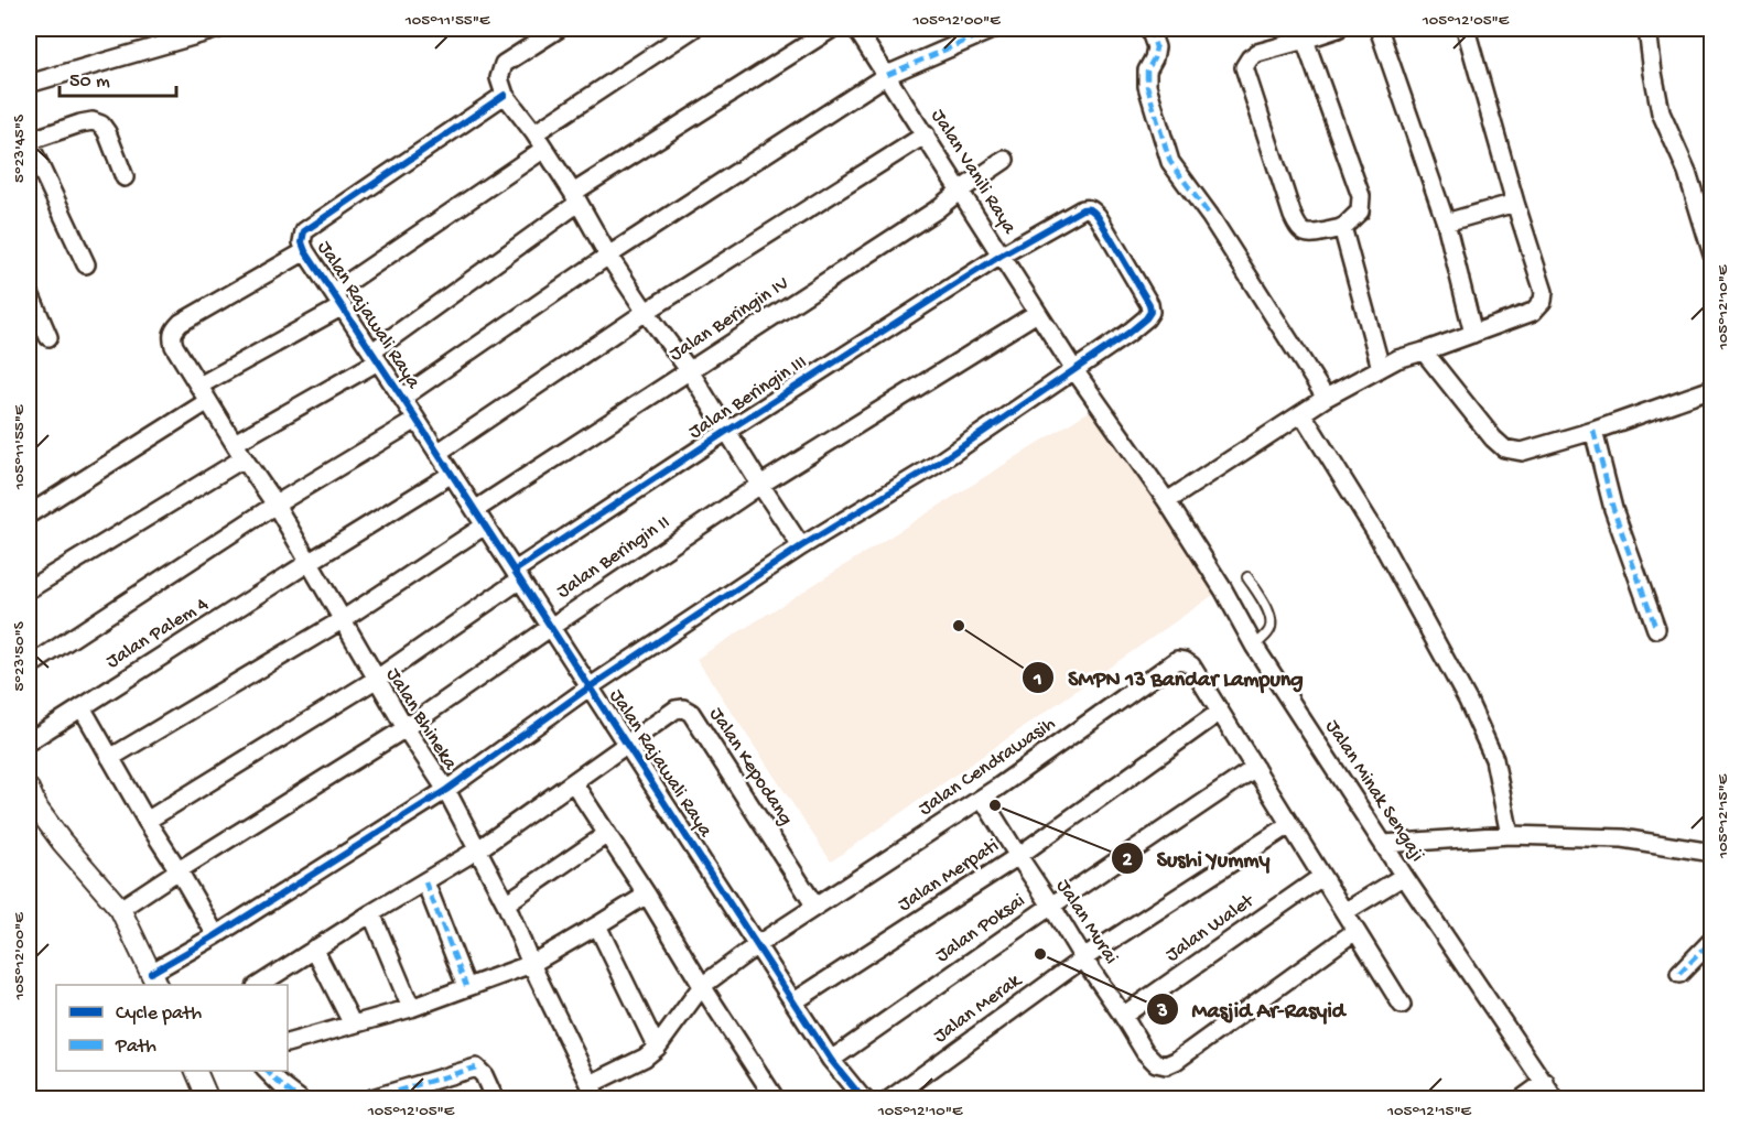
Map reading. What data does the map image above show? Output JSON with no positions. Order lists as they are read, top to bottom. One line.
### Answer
{"streets":{"street":["Jalan Vanili Raya","Jalan Rajawali Raya","Jalan Beringin IV","Jalan Beringin III","Jalan Beringin II","Jalan Palem 4","Jalan Bhineka","Jalan Kepodang","Jalan Cendrawasih","Jalan Minak Sengaji","Jalan Merpati","Jalan Murai","Jalan Poksai","Jalan Walet","Jalan Merak"]},"crossings":[["Jalan Vanili Raya","Jalan Beringin IV"],["Jalan Vanili Raya","Jalan Beringin III"],["Jalan Vanili Raya","Jalan Beringin II"],["Jalan Vanili Raya","Jalan Minak Sengaji"],["Jalan Rajawali Raya","Jalan Beringin IV"],["Jalan Rajawali Raya","Jalan Beringin III"],["Jalan Rajawali Raya","Jalan Beringin II"],["Jalan Rajawali Raya","Jalan Palem 4"],["Jalan Rajawali Raya","Jalan Bhineka"],["Jalan Rajawali Raya","Jalan Kepodang"],["Jalan Rajawali Raya","Jalan Cendrawasih"],["Jalan Rajawali Raya","Jalan Merpati"],["Jalan Rajawali Raya","Jalan Poksai"],["Jalan Beringin III","Jalan Bhineka"],["Jalan Beringin II","Jalan Bhineka"],["Jalan Palem 4","Jalan Bhineka"],["Jalan Bhineka","Jalan Kepodang"],["Jalan Bhineka","Jalan Cendrawasih"],["Jalan Kepodang","Jalan Cendrawasih"],["Jalan Cendrawasih","Jalan Merpati"],["Jalan Cendrawasih","Jalan Murai"],["Jalan Cendrawasih","Jalan Poksai"],["Jalan Cendrawasih","Jalan Walet"],["Jalan Cendrawasih","Jalan Merak"],["Jalan Merpati","Jalan Murai"],["Jalan Murai","Jalan Poksai"],["Jalan Murai","Jalan Walet"],["Jalan Murai","Jalan Merak"]],"places":["SMPN 13 Bandar Lampung","Sushi Yummy","Masjid Ar-Rasyid"],"legend":["Cycle path","Path"],"scale_bar":"50 m","coordinates":["105°11'55\"E","105°12'00\"E","105°12'05\"E","5°23'45\"S","105°12'10\"E","5°23'50\"S","105°12'15\"E"]}
